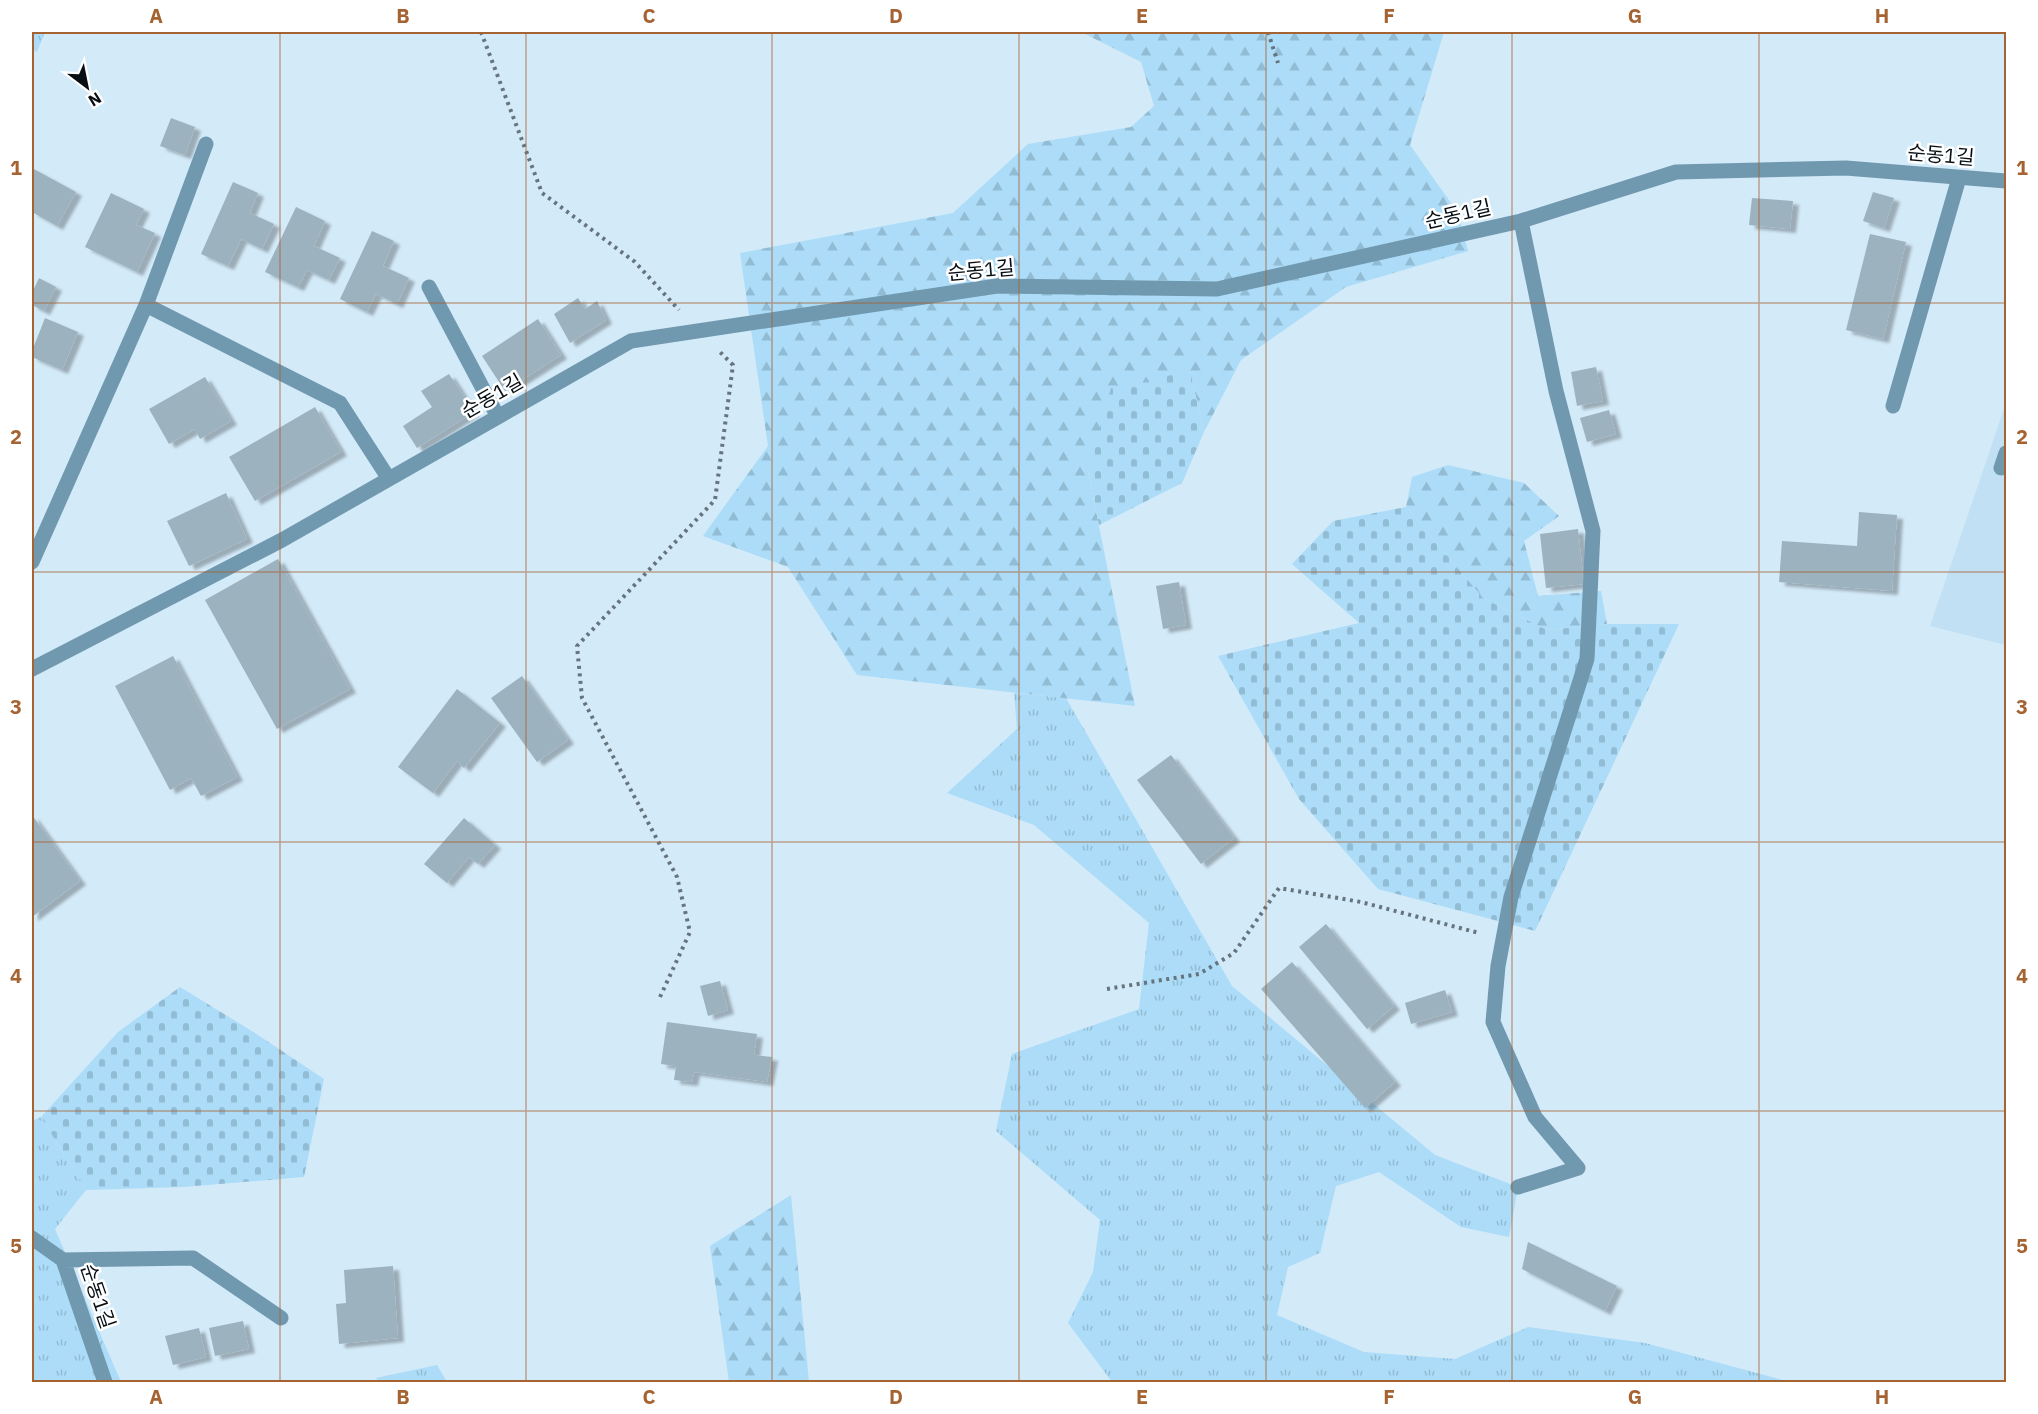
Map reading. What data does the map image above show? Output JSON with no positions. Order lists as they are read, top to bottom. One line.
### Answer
{"streets":{"street":["순동1길"]},"north":"bottom right","grid":{"columns":["A","B","C","D","E","F","G","H"],"rows":["1","2","3","4","5"]}}
